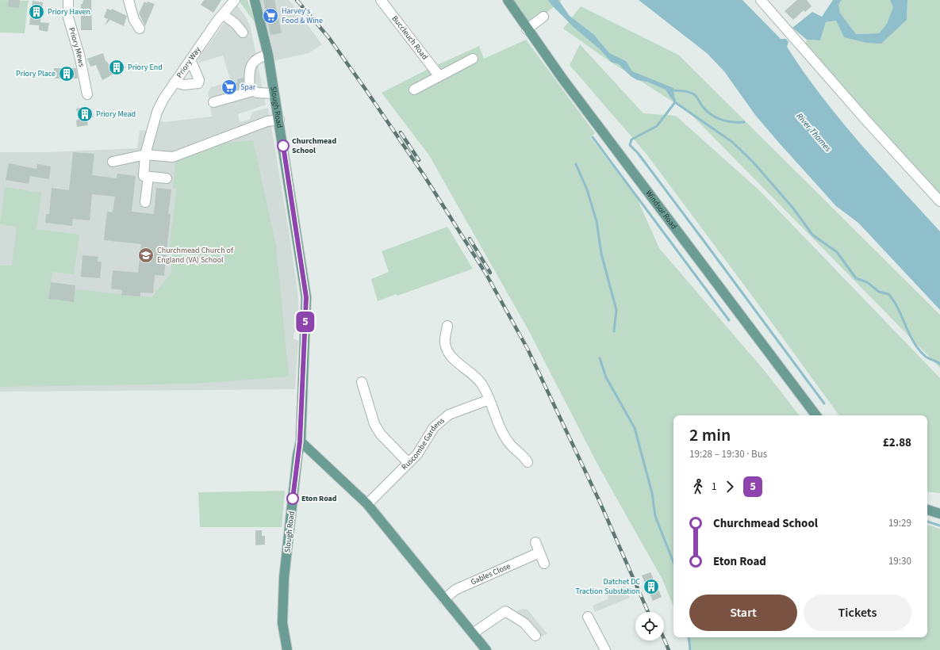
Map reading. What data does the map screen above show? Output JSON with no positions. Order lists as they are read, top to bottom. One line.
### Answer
{"streets":{"main road":["Slough Road","Windsor Road"],"street":["Buccleuch Road","Priory Mews","Priory Way","Ruscombe Gardens","Gables Close"]},"water":["River Thames"],"places":{"building":["Priory Haven","Priory End","Priory Place","Priory Mead","Datchet DC Traction Substation"],"supermarket":["Harvey's Food & Wine","Spar"],"other":["Churchmead School","Eton Road"],"school or university":["Churchmead Church of England (VA) School"]},"lines":["bus line 5"],"page":{"on_map":"5","heading":["2 min","19:28 – 19:30 · Bus","£2.88"],"legs":["1","5"],"list":[{"name":"Churchmead School","value":"19:29"},{"name":"Eton Road","value":"19:30"}],"buttons":["Start","Tickets"]}}
